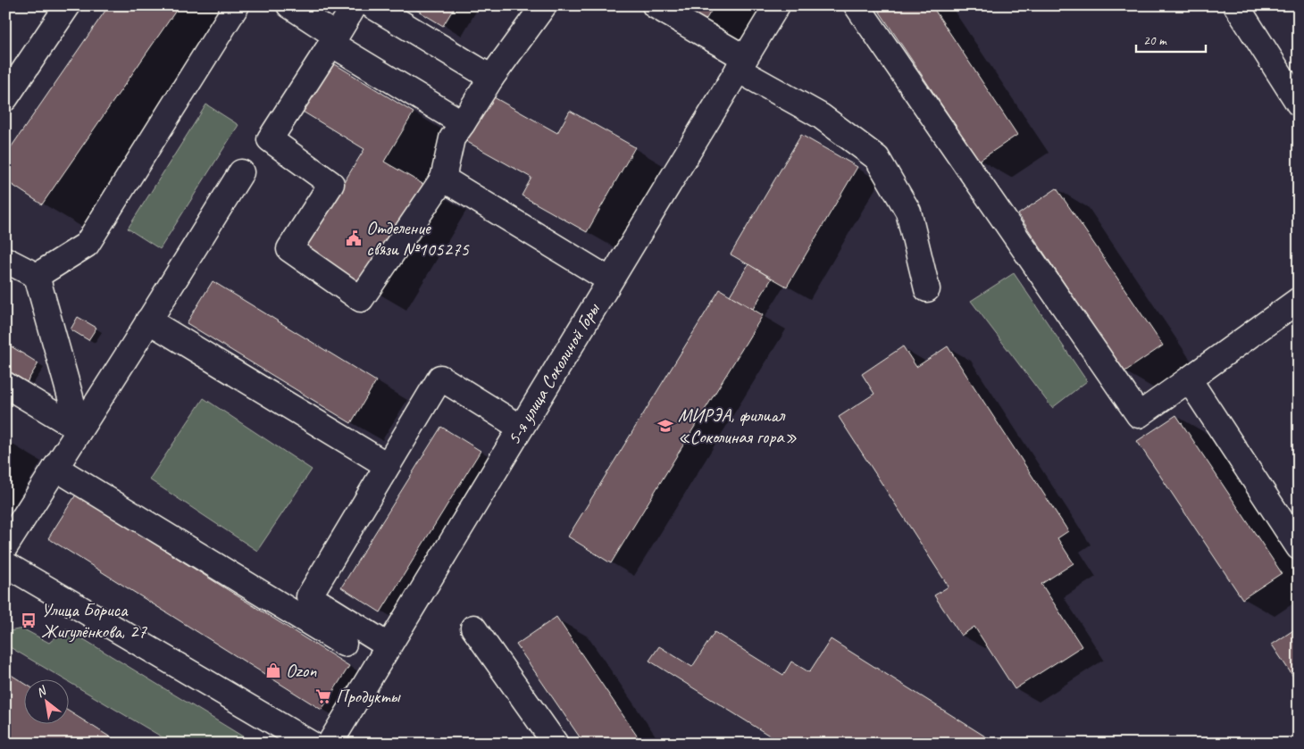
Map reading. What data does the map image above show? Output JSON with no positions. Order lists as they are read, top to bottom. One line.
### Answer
{"streets":{"street":["5-я улица Соколиной Горы"]},"places":{"public building":["Отделение связи №105275"],"school or university":["МИРЭА, филиал «Соколиная гора»"],"bus stop":["Улица Бориса Жигулёнкова, 27"],"shop":["Ozon"],"supermarket":["Продукты"]},"scale_bar":"20 m","north":"top left"}
